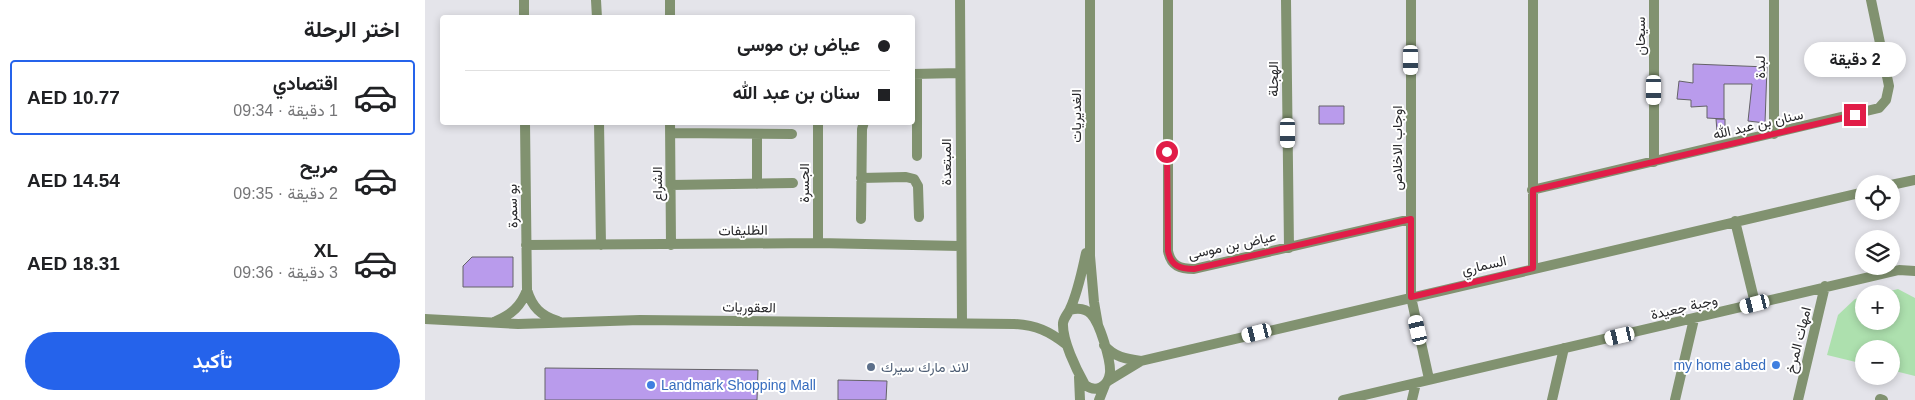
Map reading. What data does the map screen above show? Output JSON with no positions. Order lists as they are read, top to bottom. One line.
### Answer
{"streets":{"street":["سيحان","لبدة","الهجلة","الغديريات","سنان بن عبد الله","اوجاب الاخلاص","المبتعدة","الجسرة","الشراع","بو سمرة","الظليفات","عياض بن موسى","السماري","العقوريات","وجبة جعيدة","امهات المرخ"]},"crossings":[["سيحان","سنان بن عبد الله"],["لبدة","سنان بن عبد الله"],["الهجلة","عياض بن موسى"],["الغديريات","السماري"],["الغديريات","العقوريات"],["اوجاب الاخلاص","عياض بن موسى"],["اوجاب الاخلاص","السماري"],["اوجاب الاخلاص","وجبة جعيدة"],["المبتعدة","الظليفات"],["المبتعدة","العقوريات"],["الجسرة","الظليفات"],["الشراع","الظليفات"],["بو سمرة","الظليفات"],["بو سمرة","العقوريات"],["وجبة جعيدة","امهات المرخ"]],"places":["my home abed","لاند مارك سيرك","Landmark Shopping Mall"],"page":{"heading":"اختر الرحلة","banner":["عياض بن موسى","سنان بن عبد الله"],"bubble":"2 دقيقة","list":[{"name":"اقتصادي","note":"1 دقيقة · 09:34","value":"AED 10.77"},{"name":"مريح","note":"2 دقيقة · 09:35","value":"AED 14.54"},{"name":"XL","note":"3 دقيقة · 09:36","value":"AED 18.31"}],"map_buttons":["+","−"],"buttons":"تأكيد"}}
